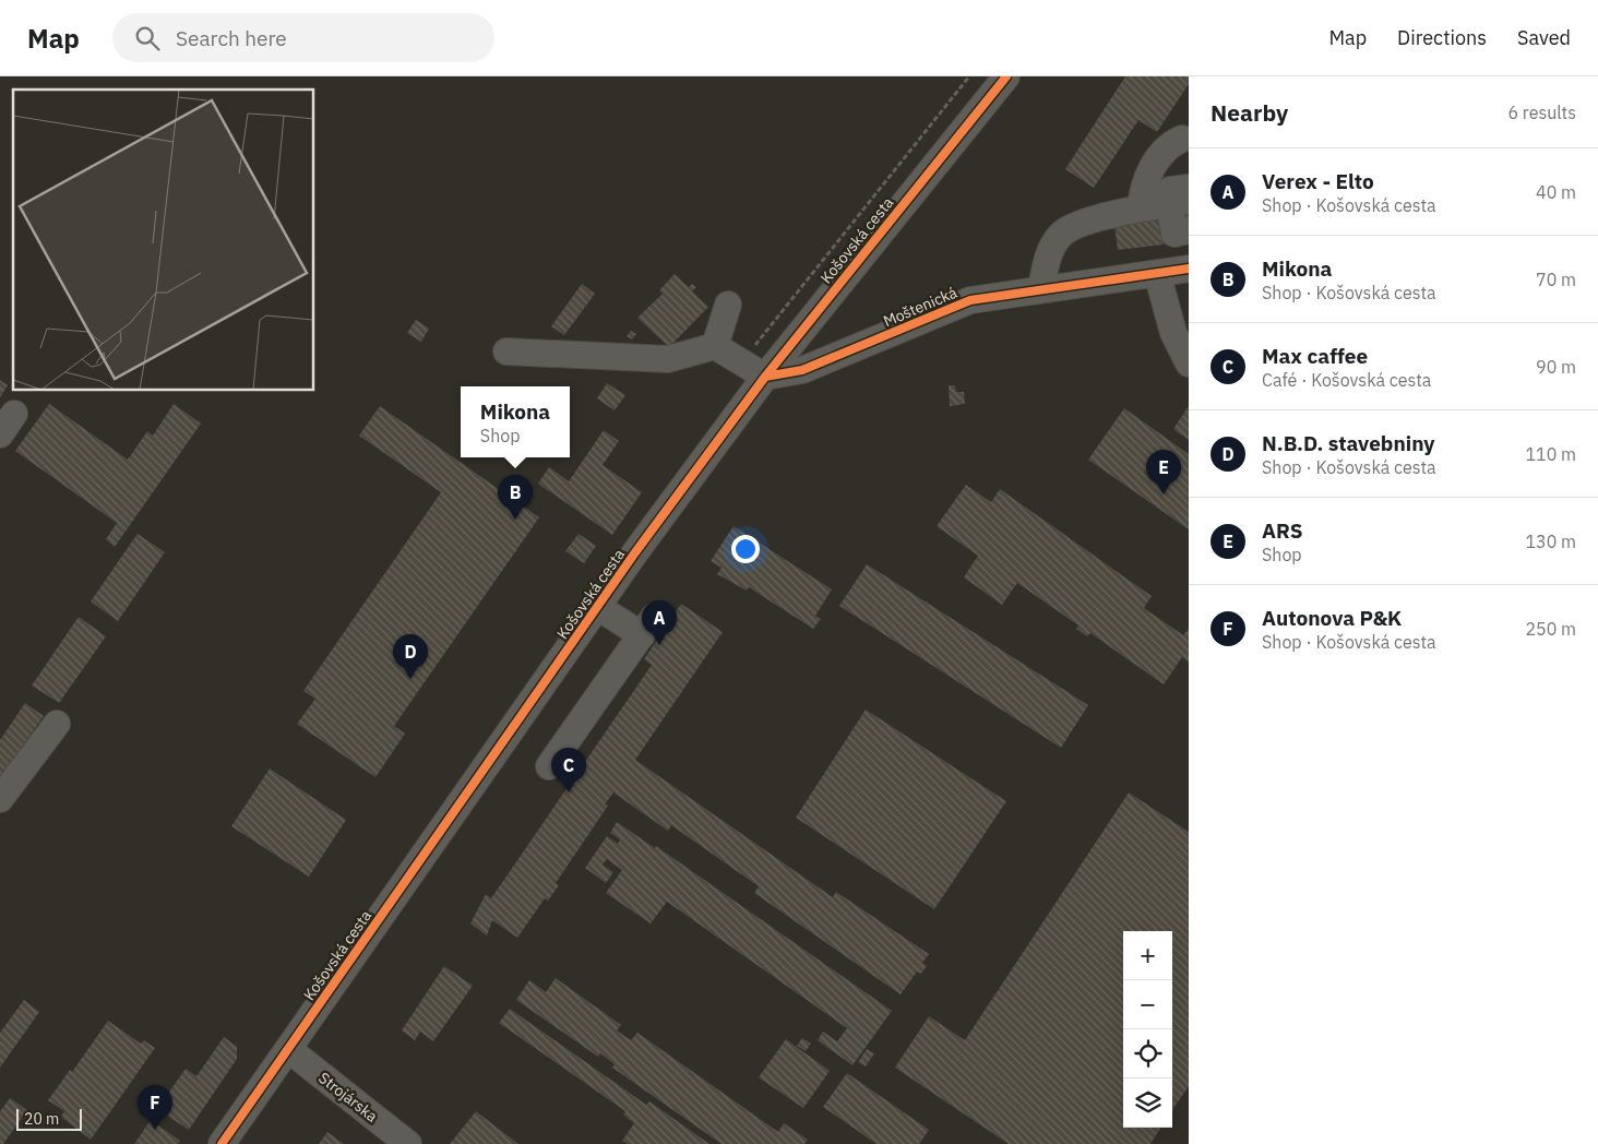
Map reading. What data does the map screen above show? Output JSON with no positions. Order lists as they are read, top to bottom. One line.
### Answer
{"streets":{"street":["Košovská cesta","Moštenická","Strojárska"]},"crossings":[["Košovská cesta","Moštenická"],["Košovská cesta","Strojárska"]],"scale_bar":"20 m","page":{"header":"Map","search":"Search here","nav":["Map","Directions","Saved"],"heading":["Nearby","6 results"],"list":[{"mark":"A","name":"Verex - Elto","note":"Shop · Košovská cesta","value":"40 m"},{"mark":"B","name":"Mikona","note":"Shop · Košovská cesta","value":"70 m"},{"mark":"C","name":"Max caffee","note":"Café · Košovská cesta","value":"90 m"},{"mark":"D","name":"N.B.D. stavebniny","note":"Shop · Košovská cesta","value":"110 m"},{"mark":"E","name":"ARS","note":"Shop","value":"130 m"},{"mark":"F","name":"Autonova P&K","note":"Shop · Košovská cesta","value":"250 m"}],"popup":["Mikona","Shop"],"pins":["E","B","A","D","C","F"],"map_buttons":["+","−"],"scale":"20 m"}}
